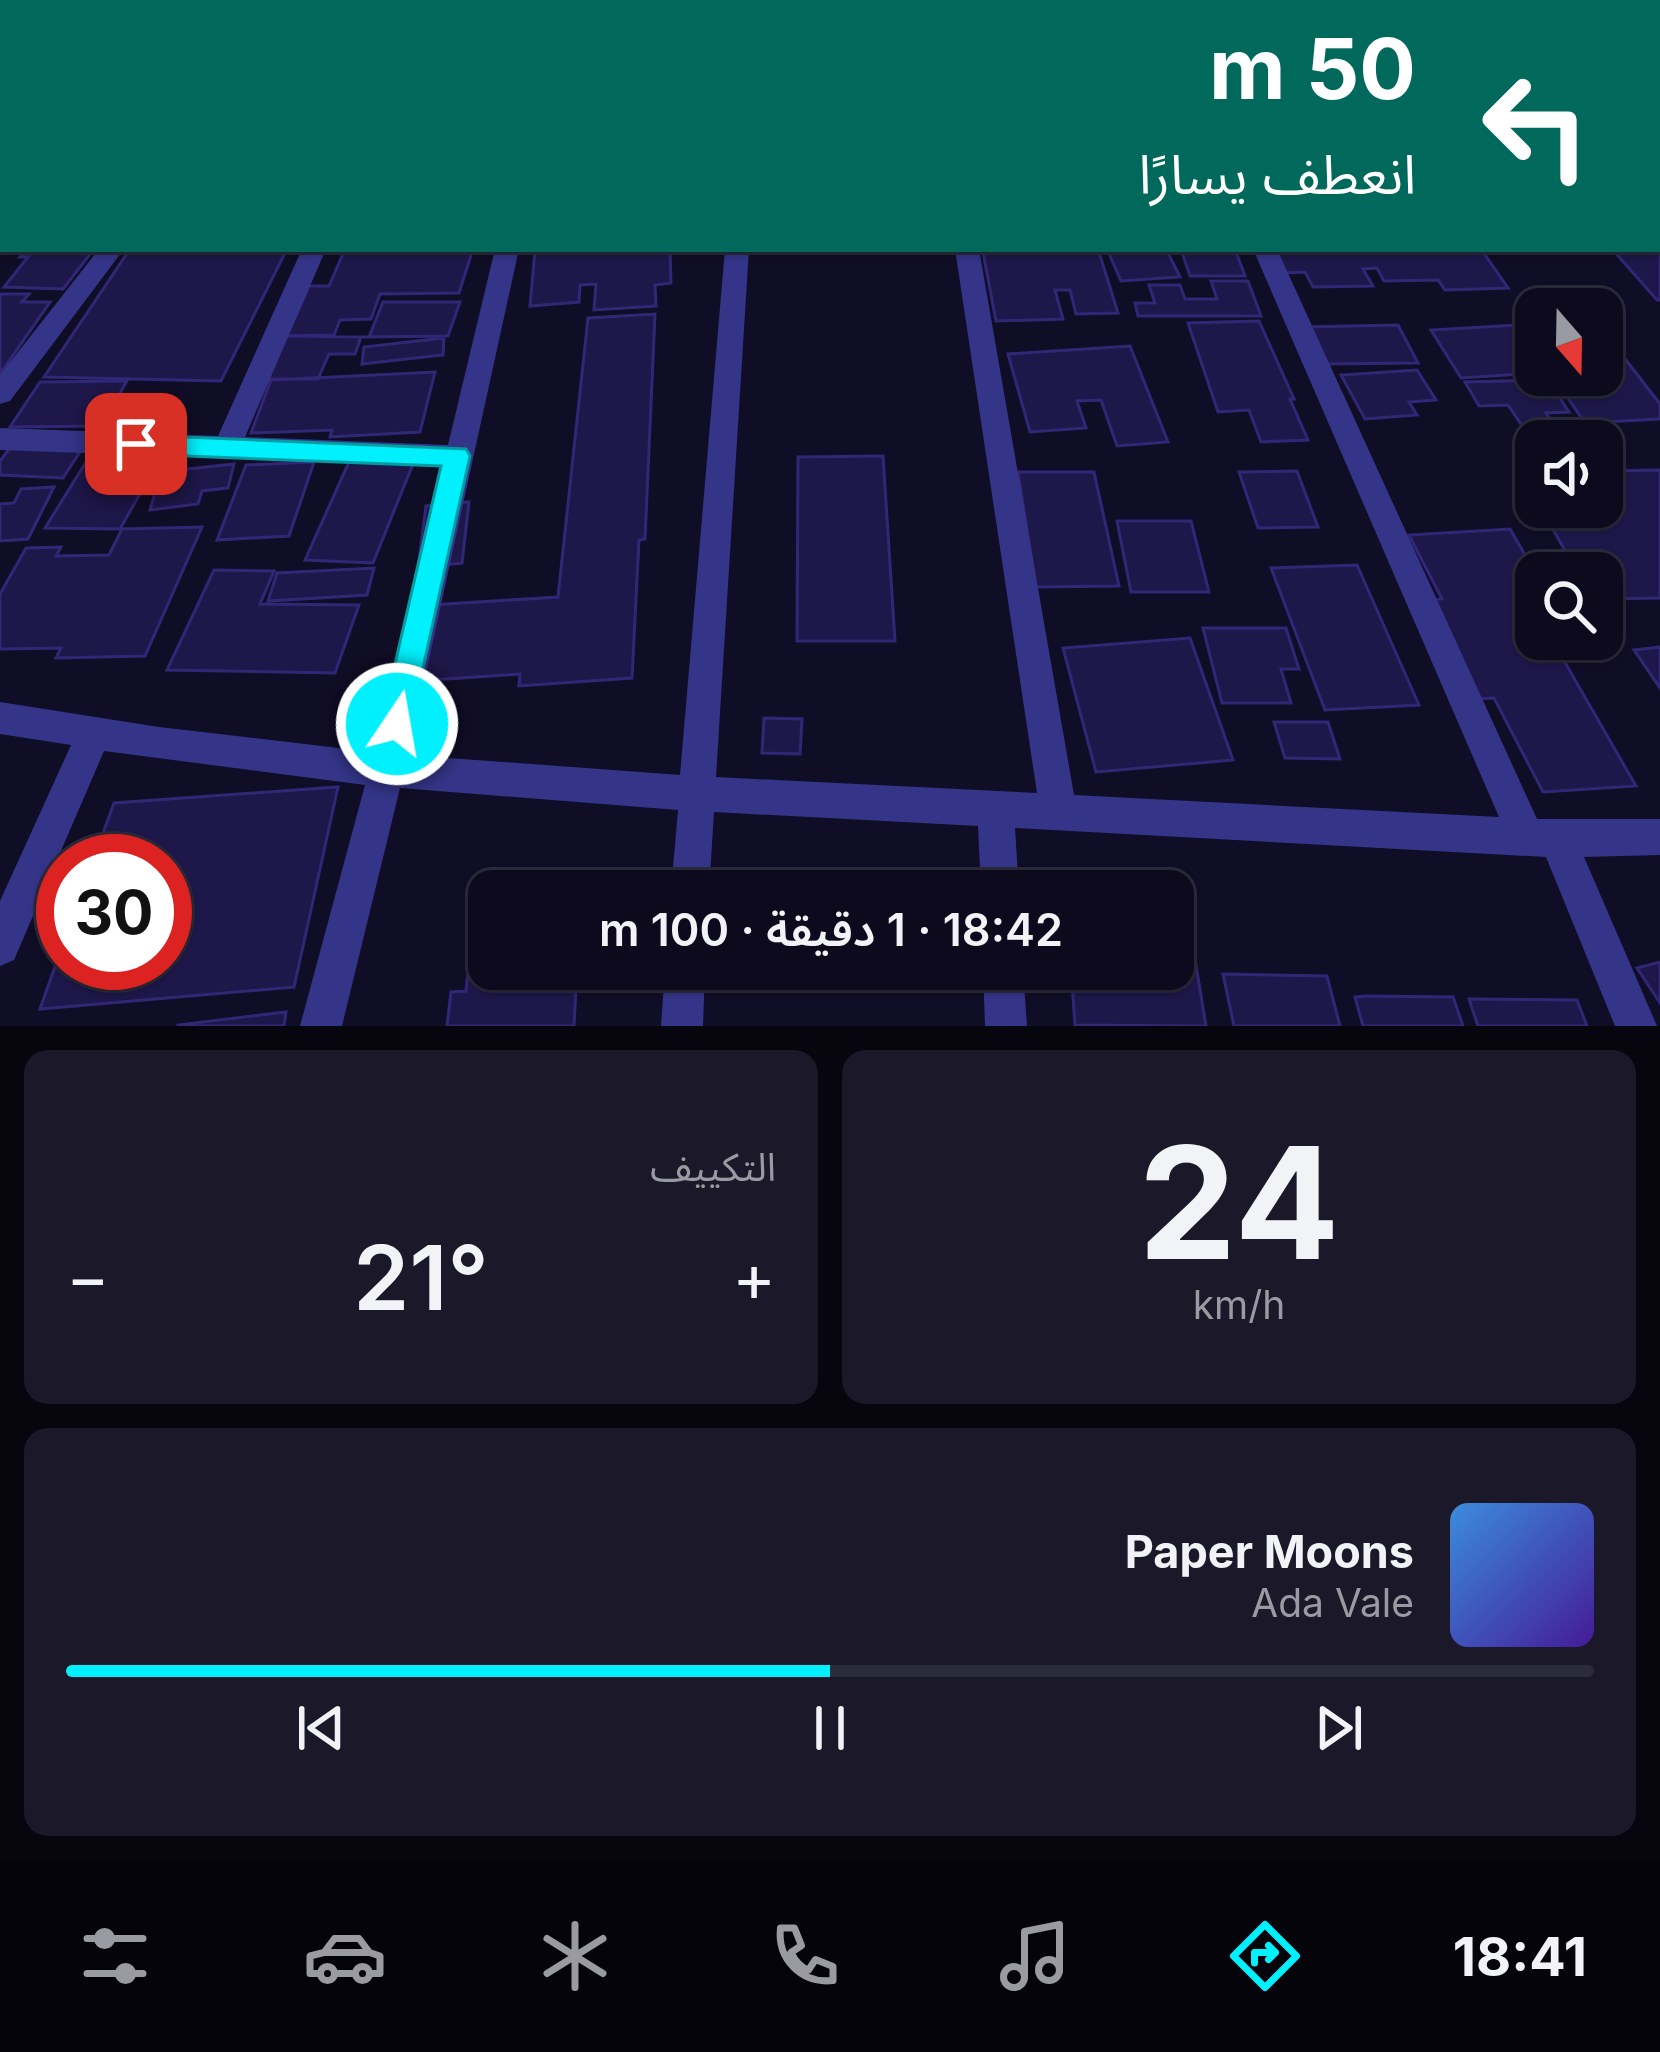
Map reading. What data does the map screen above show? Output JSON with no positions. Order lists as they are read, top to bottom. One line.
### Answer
{"north":"bottom","page":{"turn":["50 m","انعطف يسارًا"],"limit":"30","trip":"18:42 · 1 دقيقة · 100 m","tile":[["24","km/h"],"التكييف"],"heat":["−","21°","+"],"song":["Paper Moons","Ada Vale"],"tabs":"18:41"}}
